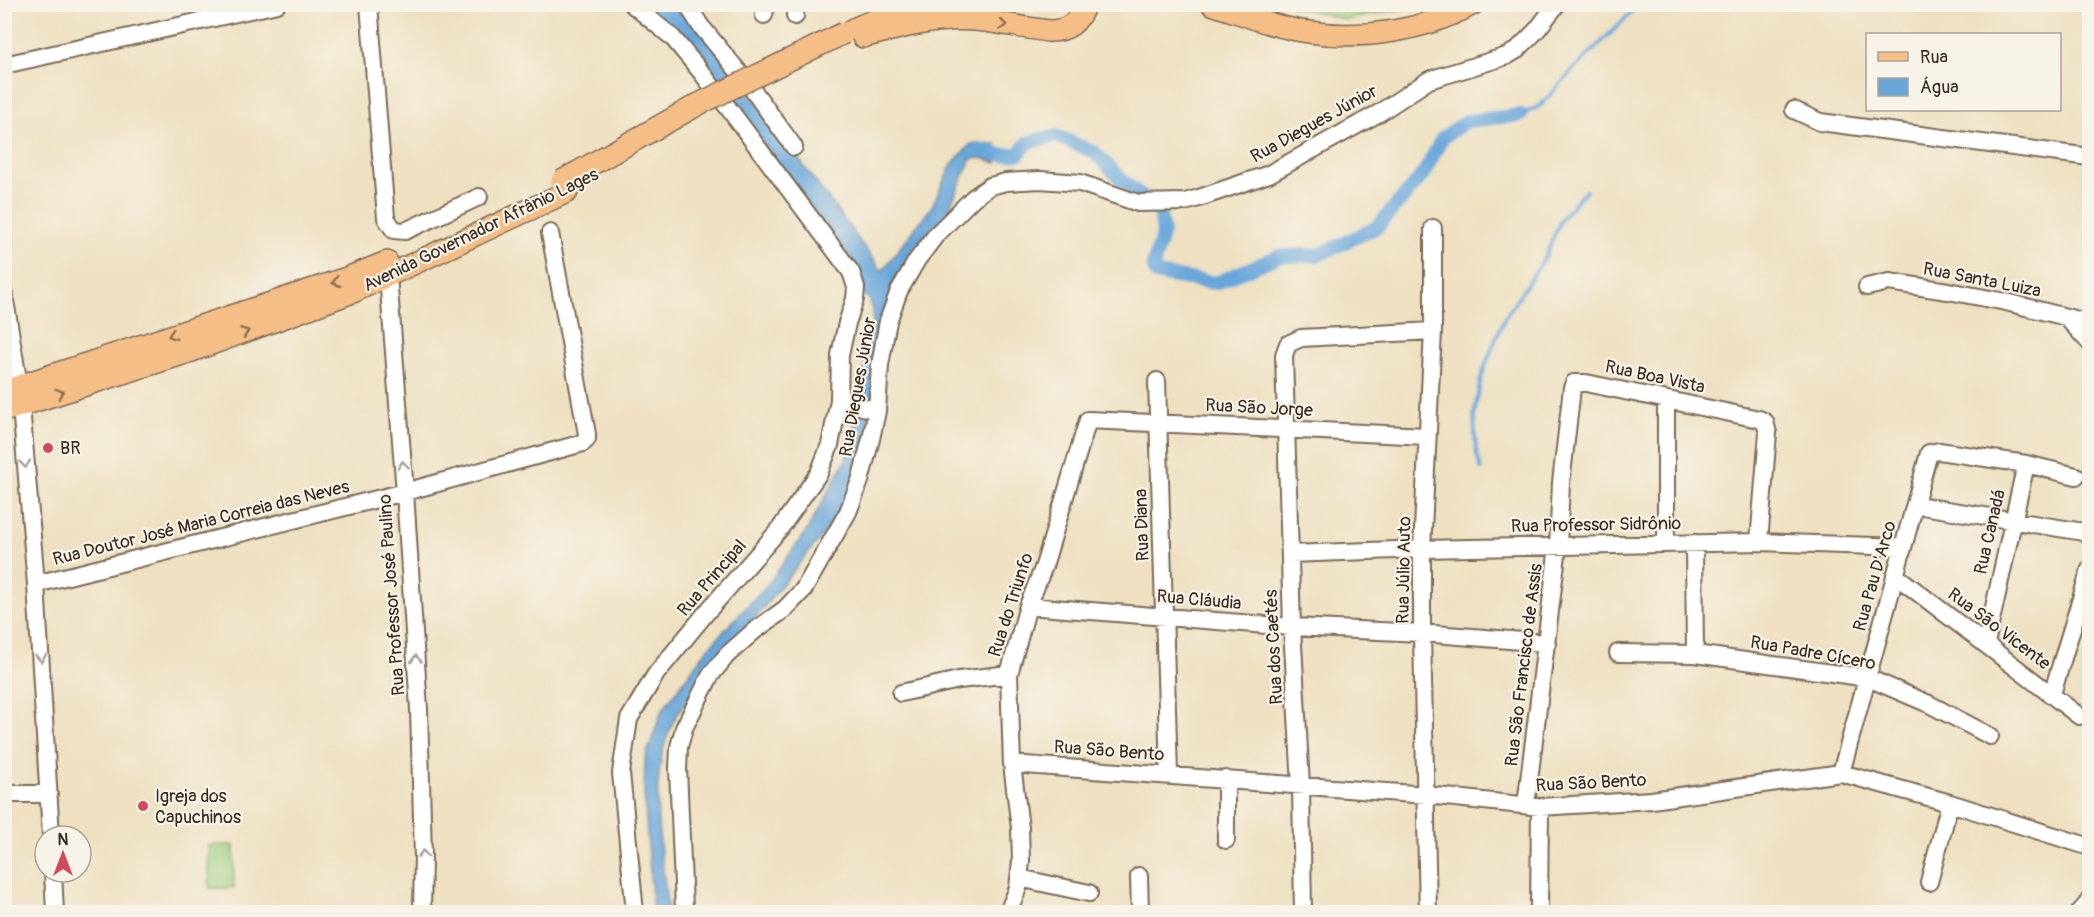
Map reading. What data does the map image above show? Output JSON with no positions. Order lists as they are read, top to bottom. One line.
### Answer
{"streets":{"main road":["Avenida Governador Afrânio Lages"],"street":["Rua Diegues Júnior","Rua Santa Luiza","Rua Boa Vista","Rua São Jorge","Rua Doutor José Maria Correia das Neves","Rua Diana","Rua Professor Sidrônio","Rua Canadá","Rua Júlio Auto","Rua Pau D'Arco","Rua Principal","Rua Professor José Paulino","Rua Cláudia","Rua do Triunfo","Rua São Vicente","Rua dos Caetés","Rua Padre Cícero","Rua São Francisco de Assis","Rua São Bento"]},"crossings":[["Avenida Governador Afrânio Lages","Rua Professor José Paulino"],["Rua Boa Vista","Rua Professor Sidrônio"],["Rua Boa Vista","Rua São Francisco de Assis"],["Rua São Jorge","Rua Diana"],["Rua São Jorge","Rua Júlio Auto"],["Rua São Jorge","Rua do Triunfo"],["Rua São Jorge","Rua dos Caetés"],["Rua Doutor José Maria Correia das Neves","Rua Professor José Paulino"],["Rua Diana","Rua Cláudia"],["Rua Diana","Rua São Bento"],["Rua Professor Sidrônio","Rua Júlio Auto"],["Rua Professor Sidrônio","Rua Pau D'Arco"],["Rua Professor Sidrônio","Rua dos Caetés"],["Rua Professor Sidrônio","Rua São Francisco de Assis"],["Rua Canadá","Rua Pau D'Arco"],["Rua Canadá","Rua São Vicente"],["Rua Júlio Auto","Rua Cláudia"],["Rua Júlio Auto","Rua dos Caetés"],["Rua Júlio Auto","Rua São Bento"],["Rua Pau D'Arco","Rua São Vicente"],["Rua Pau D'Arco","Rua Padre Cícero"],["Rua Pau D'Arco","Rua São Bento"],["Rua Cláudia","Rua do Triunfo"],["Rua Cláudia","Rua dos Caetés"],["Rua Cláudia","Rua São Francisco de Assis"],["Rua do Triunfo","Rua São Bento"],["Rua dos Caetés","Rua São Bento"],["Rua São Francisco de Assis","Rua São Bento"]],"one_way":["Rua Professor José Paulino"],"places":["BR","Igreja dos Capuchinos"],"legend":["Rua","Água"],"north":"top"}
